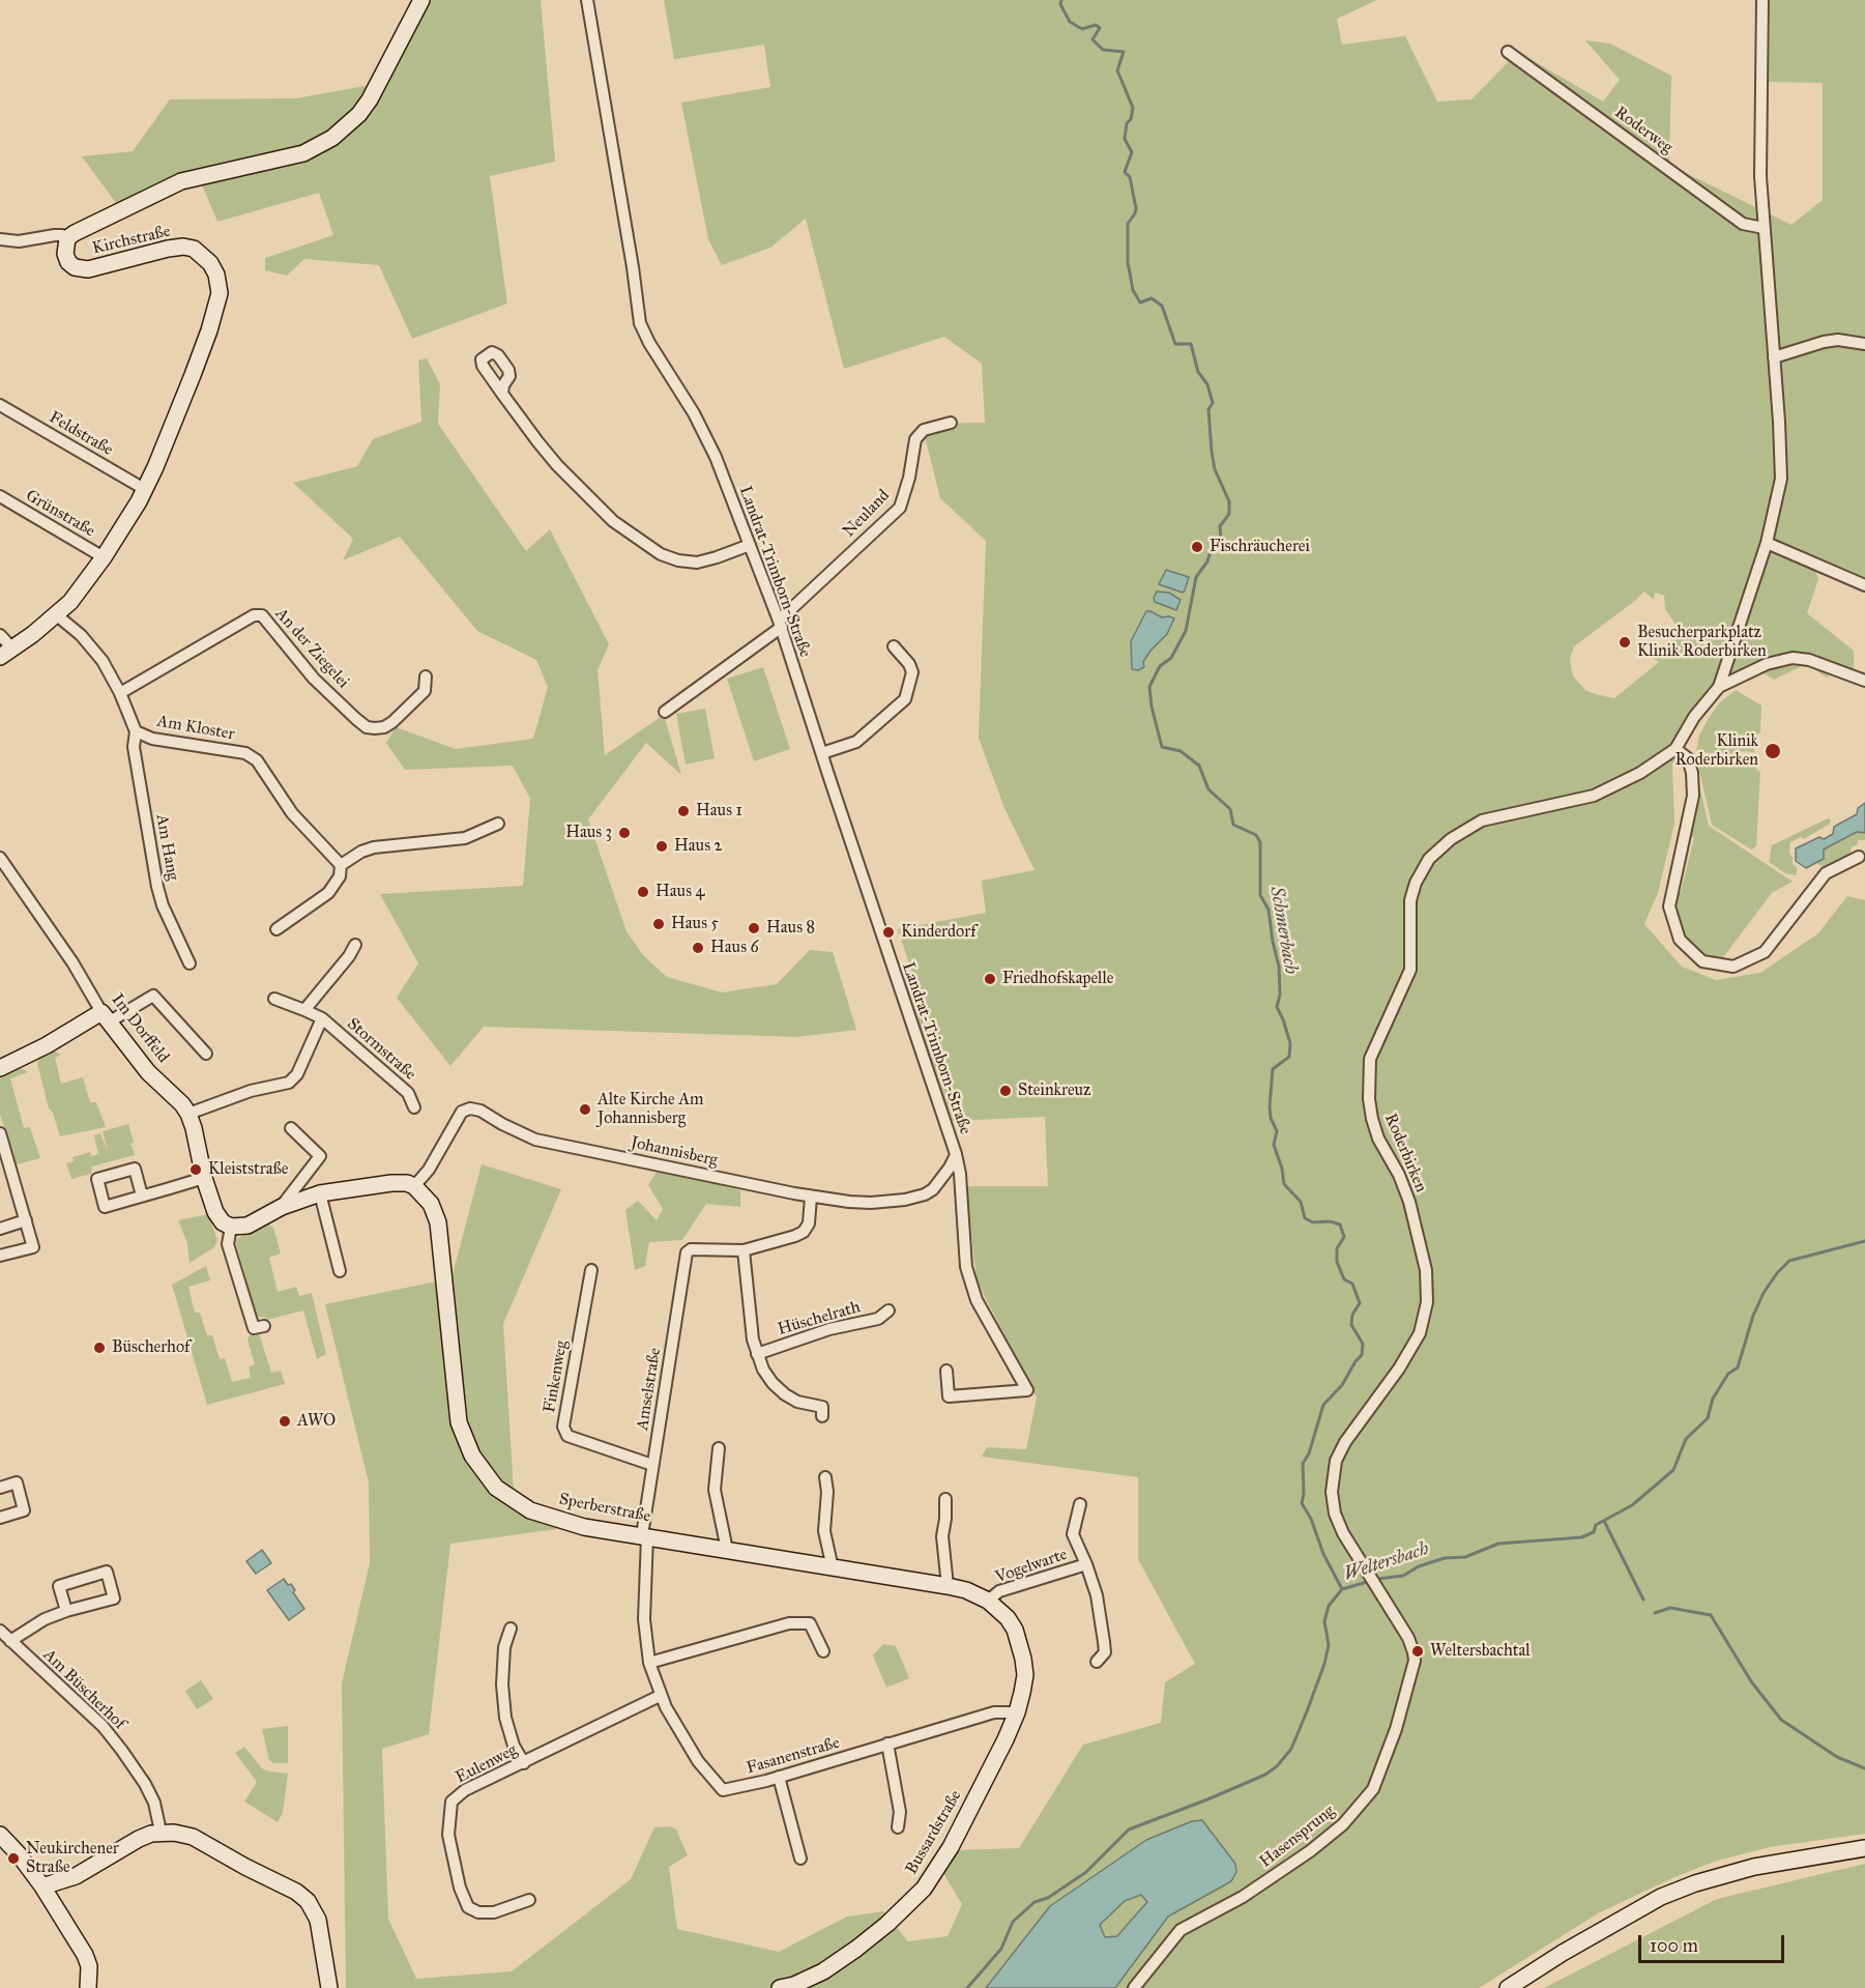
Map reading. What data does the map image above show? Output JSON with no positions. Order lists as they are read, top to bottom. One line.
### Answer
{"streets":{"street":["Roderweg","Kirchstraße","Feldstraße","Grünstraße","Neuland","Landrat-Trimborn-Straße","An der Ziegelei","Am Kloster","Am Hang","Im Dorffeld","Stormstraße","Johannisberg","Roderbirken","Hüschelrath","Finkenweg","Amselstraße","Sperberstraße","Vogelwarte","Am Büscherhof","Fasanenstraße","Eulenweg","Bussardstraße","Hasensprung"]},"crossings":[["Kirchstraße","Feldstraße"],["Kirchstraße","Grünstraße"],["Kirchstraße","Am Kloster"],["Neuland","Landrat-Trimborn-Straße"],["Landrat-Trimborn-Straße","Johannisberg"],["An der Ziegelei","Am Kloster"],["Am Kloster","Am Hang"],["Johannisberg","Sperberstraße"],["Roderbirken","Hasensprung"],["Hüschelrath","Amselstraße"],["Finkenweg","Amselstraße"],["Amselstraße","Sperberstraße"],["Amselstraße","Fasanenstraße"],["Sperberstraße","Vogelwarte"],["Sperberstraße","Fasanenstraße"],["Sperberstraße","Bussardstraße"],["Fasanenstraße","Eulenweg"],["Fasanenstraße","Bussardstraße"]],"water":["Schmerbach","Weltersbach"],"places":["Fischräucherei","Besucherparkplatz Klinik Roderbirken","Klinik Roderbirken","Haus 1","Haus 3","Haus 2","Haus 4","Haus 5","Haus 8","Kinderdorf","Haus 6","Friedhofskapelle","Steinkreuz","Alte Kirche Am Johannisberg","Kleiststraße","Büscherhof","AWO","Weltersbachtal","Neukirchener Straße"],"scale_bar":"100 m"}
